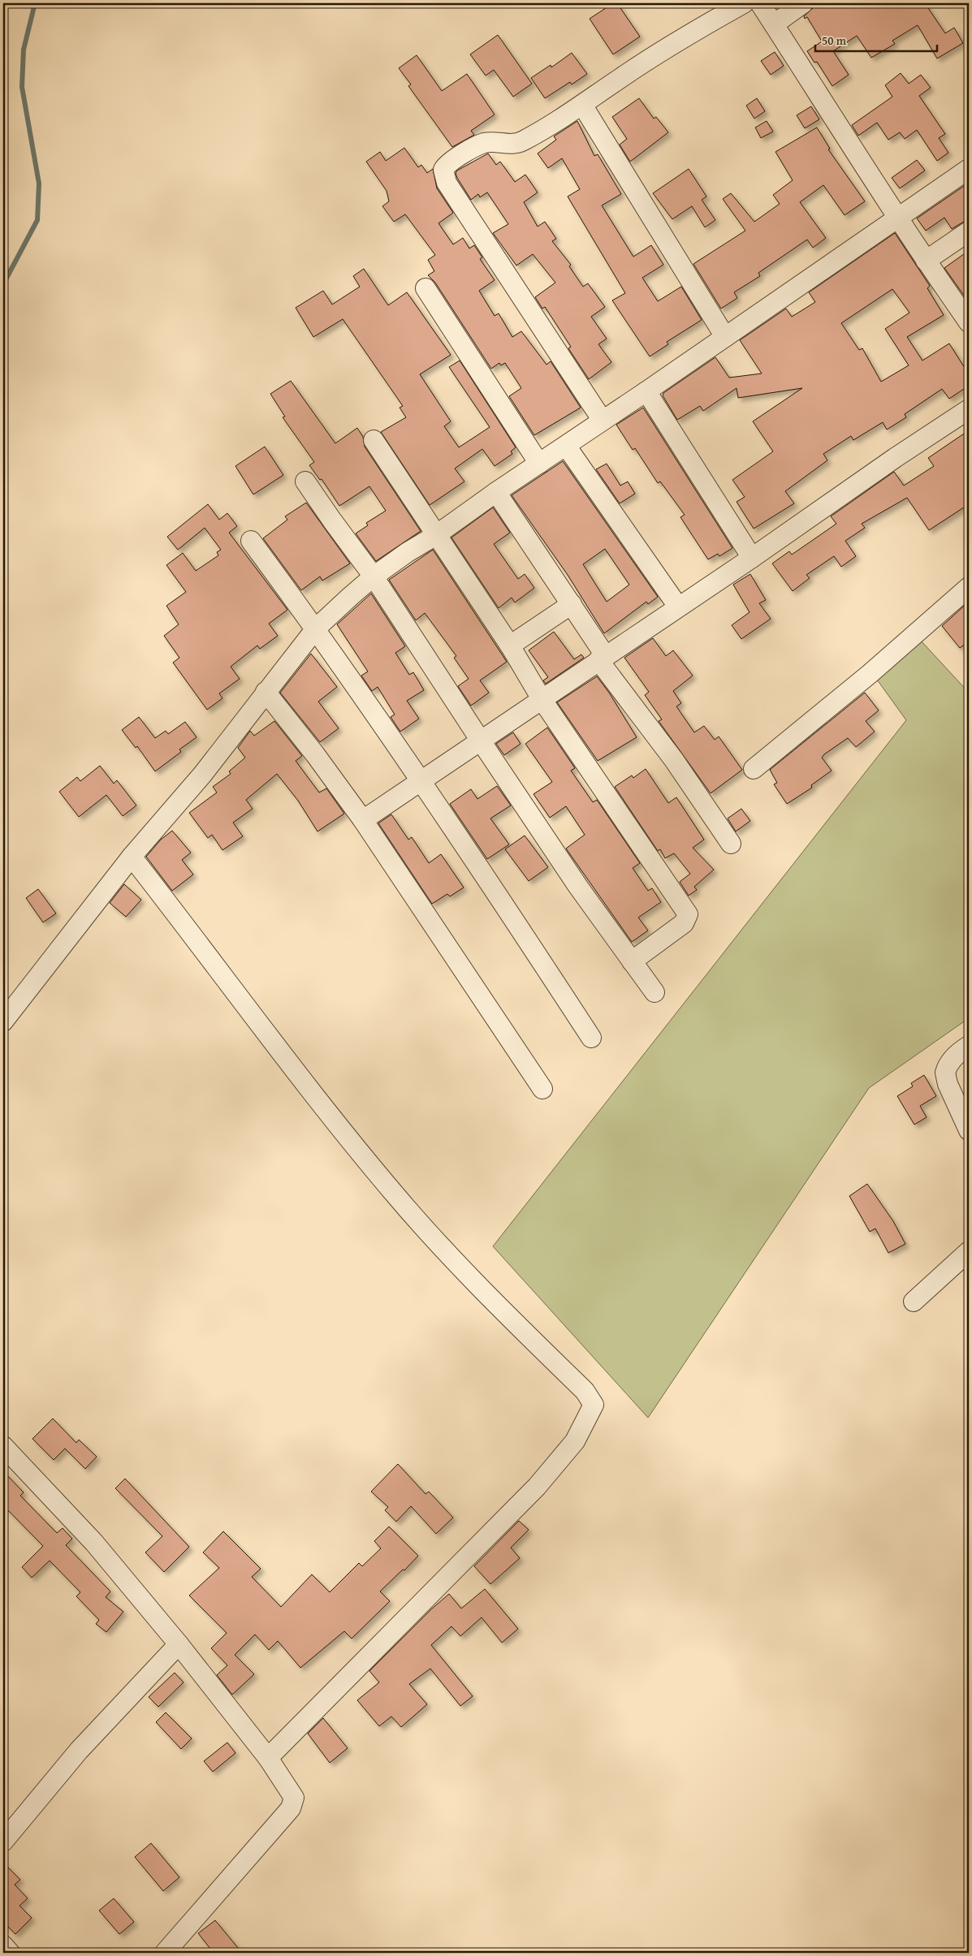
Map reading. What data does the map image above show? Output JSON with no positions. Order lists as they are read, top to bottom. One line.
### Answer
{"scale_bar":"50 m"}
